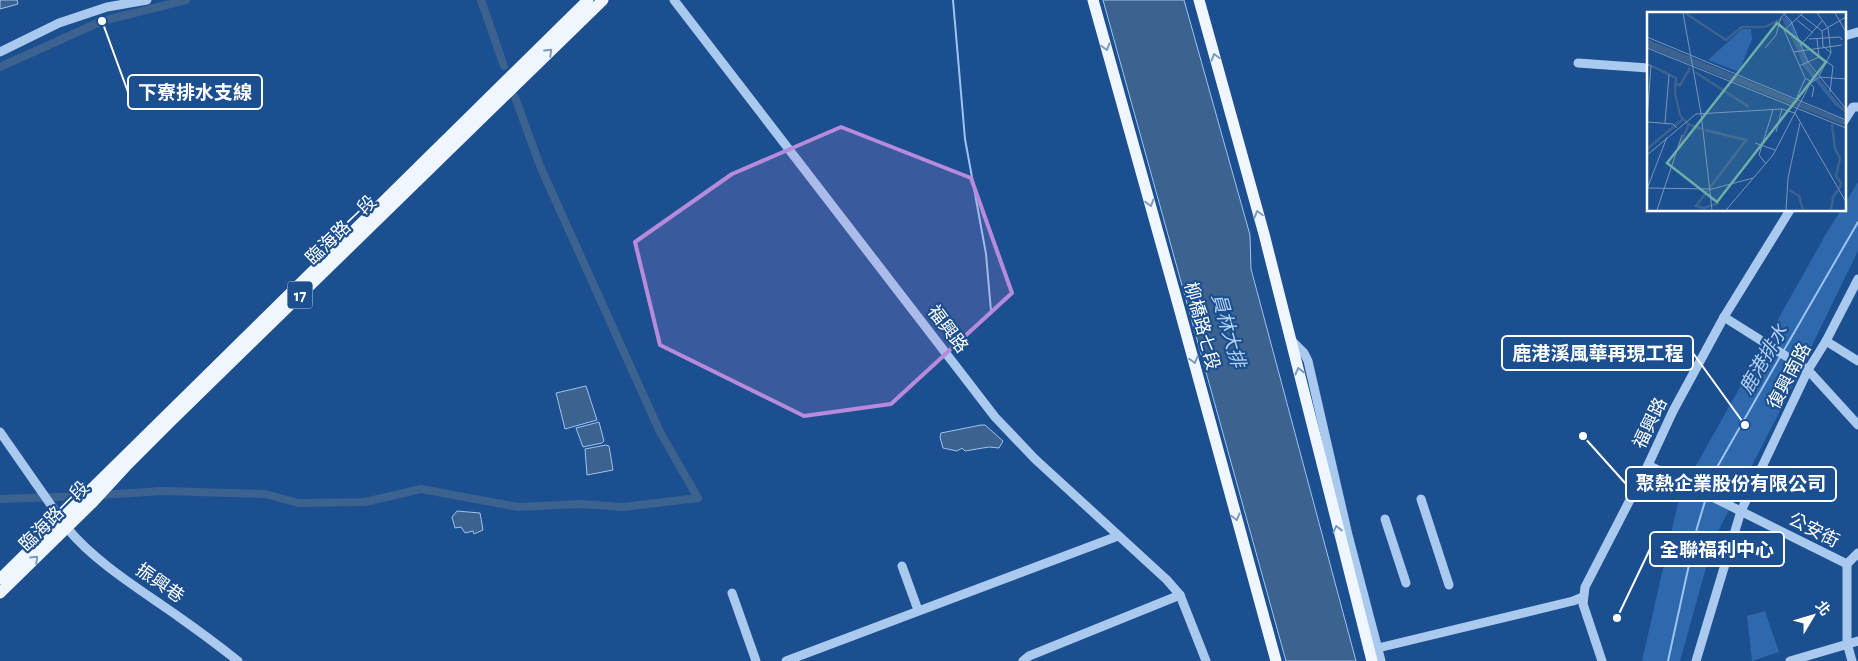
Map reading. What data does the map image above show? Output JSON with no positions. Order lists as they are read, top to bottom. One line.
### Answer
{"streets":{"main road":["臨海路一段","17","柳橋路七段"],"street":["福興路","復興南路","公安街","振興巷"]},"crossings":[["臨海路一段","振興巷"],["福興路","公安街"],["復興南路","公安街"]],"water":["員林大排","鹿港排水"],"places":["下寮排水支線","鹿港溪風華再現工程","聚熱企業股份有限公司","全聯福利中心"],"north":"top right"}
